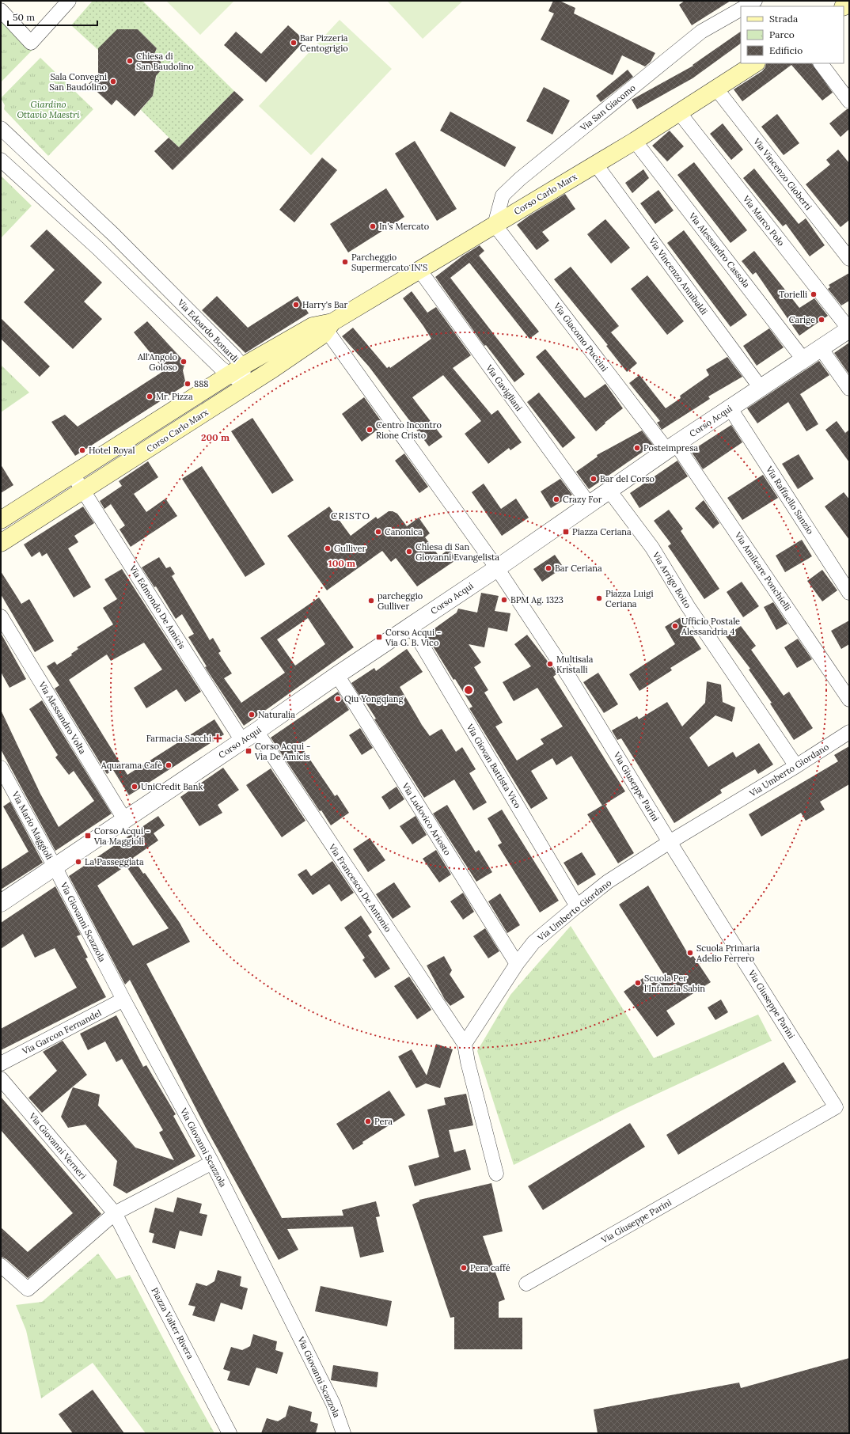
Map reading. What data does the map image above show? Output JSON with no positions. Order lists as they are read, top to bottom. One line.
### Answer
{"streets":{"main road":["Corso Carlo Marx"],"street":["Via San Giacomo","Via Vincenzo Gioberti","Via Marco Polo","Via Alessandro Cassola","Via Vincenzo Annibaldi","Via Edoardo Bonardi","Via Giacomo Puccini","Via Gavigliani","Corso Acqui","Via Raffaello Sanzio","Via Amilcare Ponchielli","Via Arrigo Boito","Via Edmondo De Amicis","Via Alessandro Volta","Via Giovan Battista Vico","Via Umberto Giordano","Via Giuseppe Parini","Via Ludovico Ariosto","Via Mario Maggioli","Via Francesco De Antonio","Via Giovanni Scazzola","Via Garcon Fernandel","Via Giovanni Verneri","Piazza Valter Rivera"]},"crossings":[["Via San Giacomo","Corso Carlo Marx"],["Via San Giacomo","Via Giacomo Puccini"],["Via Vincenzo Gioberti","Corso Carlo Marx"],["Corso Carlo Marx","Via Marco Polo"],["Corso Carlo Marx","Via Alessandro Cassola"],["Corso Carlo Marx","Via Vincenzo Annibaldi"],["Corso Carlo Marx","Via Edoardo Bonardi"],["Corso Carlo Marx","Via Giacomo Puccini"],["Corso Carlo Marx","Via Gavigliani"],["Corso Carlo Marx","Via Edmondo De Amicis"],["Corso Carlo Marx","Via Giuseppe Parini"],["Via Marco Polo","Corso Acqui"],["Via Alessandro Cassola","Corso Acqui"],["Via Vincenzo Annibaldi","Corso Acqui"],["Via Giacomo Puccini","Corso Acqui"],["Via Giacomo Puccini","Via Amilcare Ponchielli"],["Via Gavigliani","Corso Acqui"],["Corso Acqui","Via Raffaello Sanzio"],["Corso Acqui","Via Amilcare Ponchielli"],["Corso Acqui","Via Arrigo Boito"],["Corso Acqui","Via Edmondo De Amicis"],["Corso Acqui","Via Alessandro Volta"],["Corso Acqui","Via Giovan Battista Vico"],["Corso Acqui","Via Giuseppe Parini"],["Corso Acqui","Via Ludovico Ariosto"],["Corso Acqui","Via Mario Maggioli"],["Corso Acqui","Via Francesco De Antonio"],["Corso Acqui","Via Giovanni Scazzola"],["Via Arrigo Boito","Via Umberto Giordano"],["Via Giovan Battista Vico","Via Umberto Giordano"],["Via Umberto Giordano","Via Giuseppe Parini"],["Via Umberto Giordano","Via Ludovico Ariosto"],["Via Umberto Giordano","Via Francesco De Antonio"],["Via Mario Maggioli","Via Giovanni Scazzola"],["Via Giovanni Scazzola","Via Garcon Fernandel"],["Via Giovanni Verneri","Piazza Valter Rivera"]],"districts":["CRISTO"],"parks":["Giardino Ottavio Maestri"],"places":{"other":["Bar Pizzeria Centogrigio","Chiesa di San Baudolino","Sala Convegni San Baudolino","In's Mercato","Parcheggio Supermercato IN'S","Torielli","Harry's Bar","Carige","All'Angolo Goloso","888","Mr. Pizza","Centro Incontro Rione Cristo","Posteimpresa","Hotel Royal","Bar del Corso","Crazy For","Canonica","Gulliver","Chiesa di San Giovanni Evangelista","Bar Ceriana","Piazza Luigi Ceriana","BPM Ag. 1323","parcheggio Gulliver","Ufficio Postale Alessandria 4","Multisala Kristalli","Qiu Yongqiang","Naturalia","Aquarama Cafè","UniCredit Bank","La Passeggiata","Scuola Primaria Adelio Ferrero","Scuola Per l'Infanzia Sabin","Pera","Pera caffé"],"transit":["Piazza Ceriana","Corso Acqui - Via G. B. Vico","Corso Acqui - Via De Amicis","Corso Acqui - Via Maggioli"],"health":["Farmacia Sacchi"]},"legend":["Strada","Parco","Edificio"],"scale_bar":"50 m","rings":["200 m","100 m"]}
